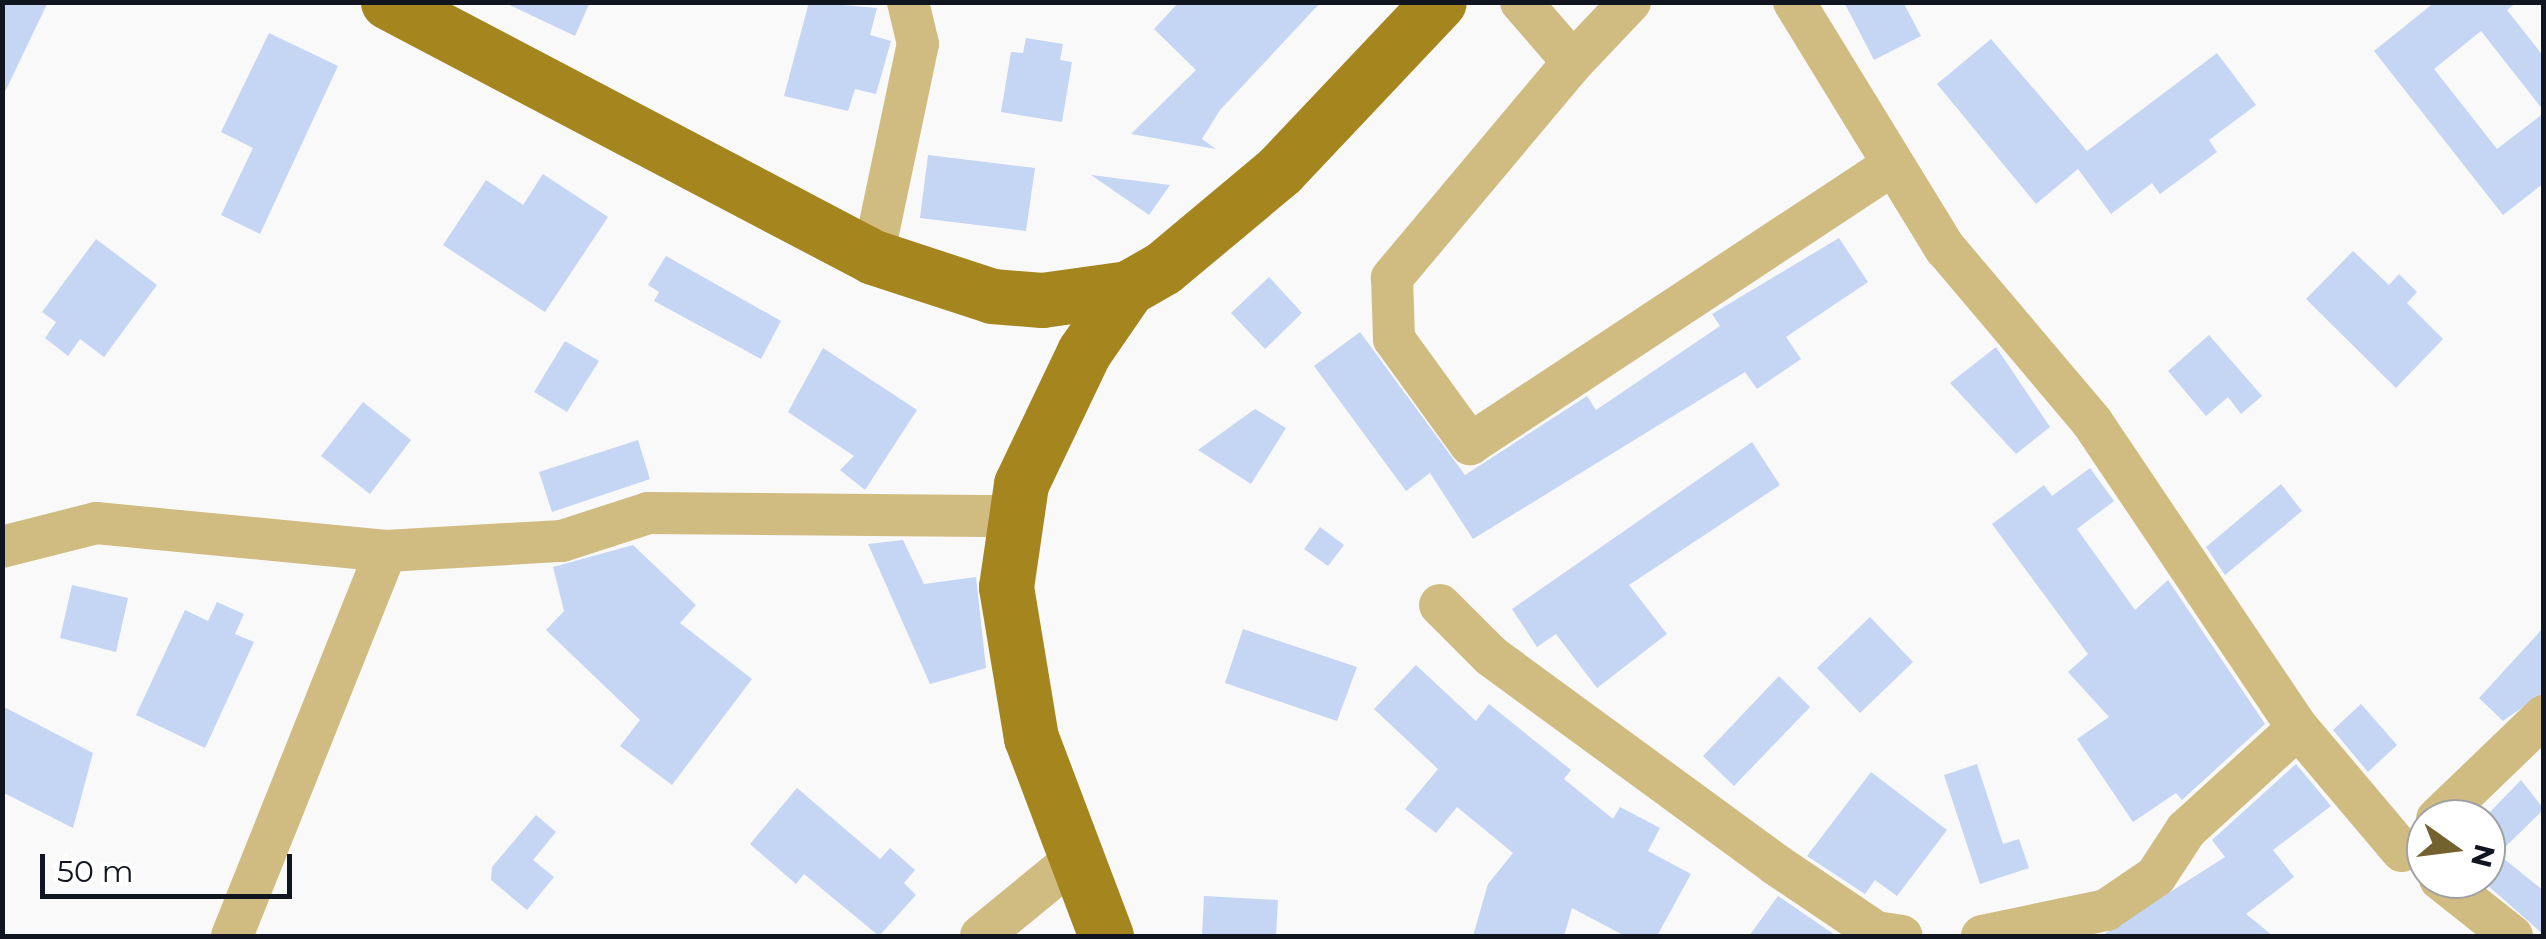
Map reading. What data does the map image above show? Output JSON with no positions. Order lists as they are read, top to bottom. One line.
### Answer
{"scale_bar":"50 m","north":"right"}
